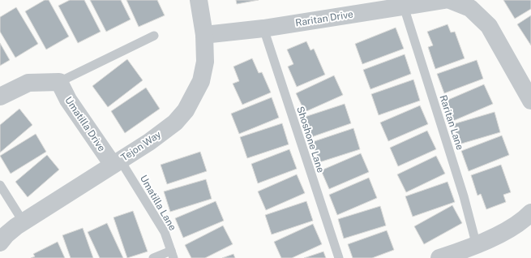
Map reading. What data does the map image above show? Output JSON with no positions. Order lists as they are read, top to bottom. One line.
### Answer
{"streets":{"street":["Raritan Drive","Umatilla Drive","Tejon Way"],"lane":["Raritan Lane","Shoshone Lane","Umatilla Lane"]},"crossings":[["Raritan Drive","Raritan Lane"],["Raritan Drive","Shoshone Lane"],["Raritan Drive","Tejon Way"],["Umatilla Drive","Tejon Way"],["Umatilla Drive","Umatilla Lane"],["Tejon Way","Umatilla Lane"]]}
